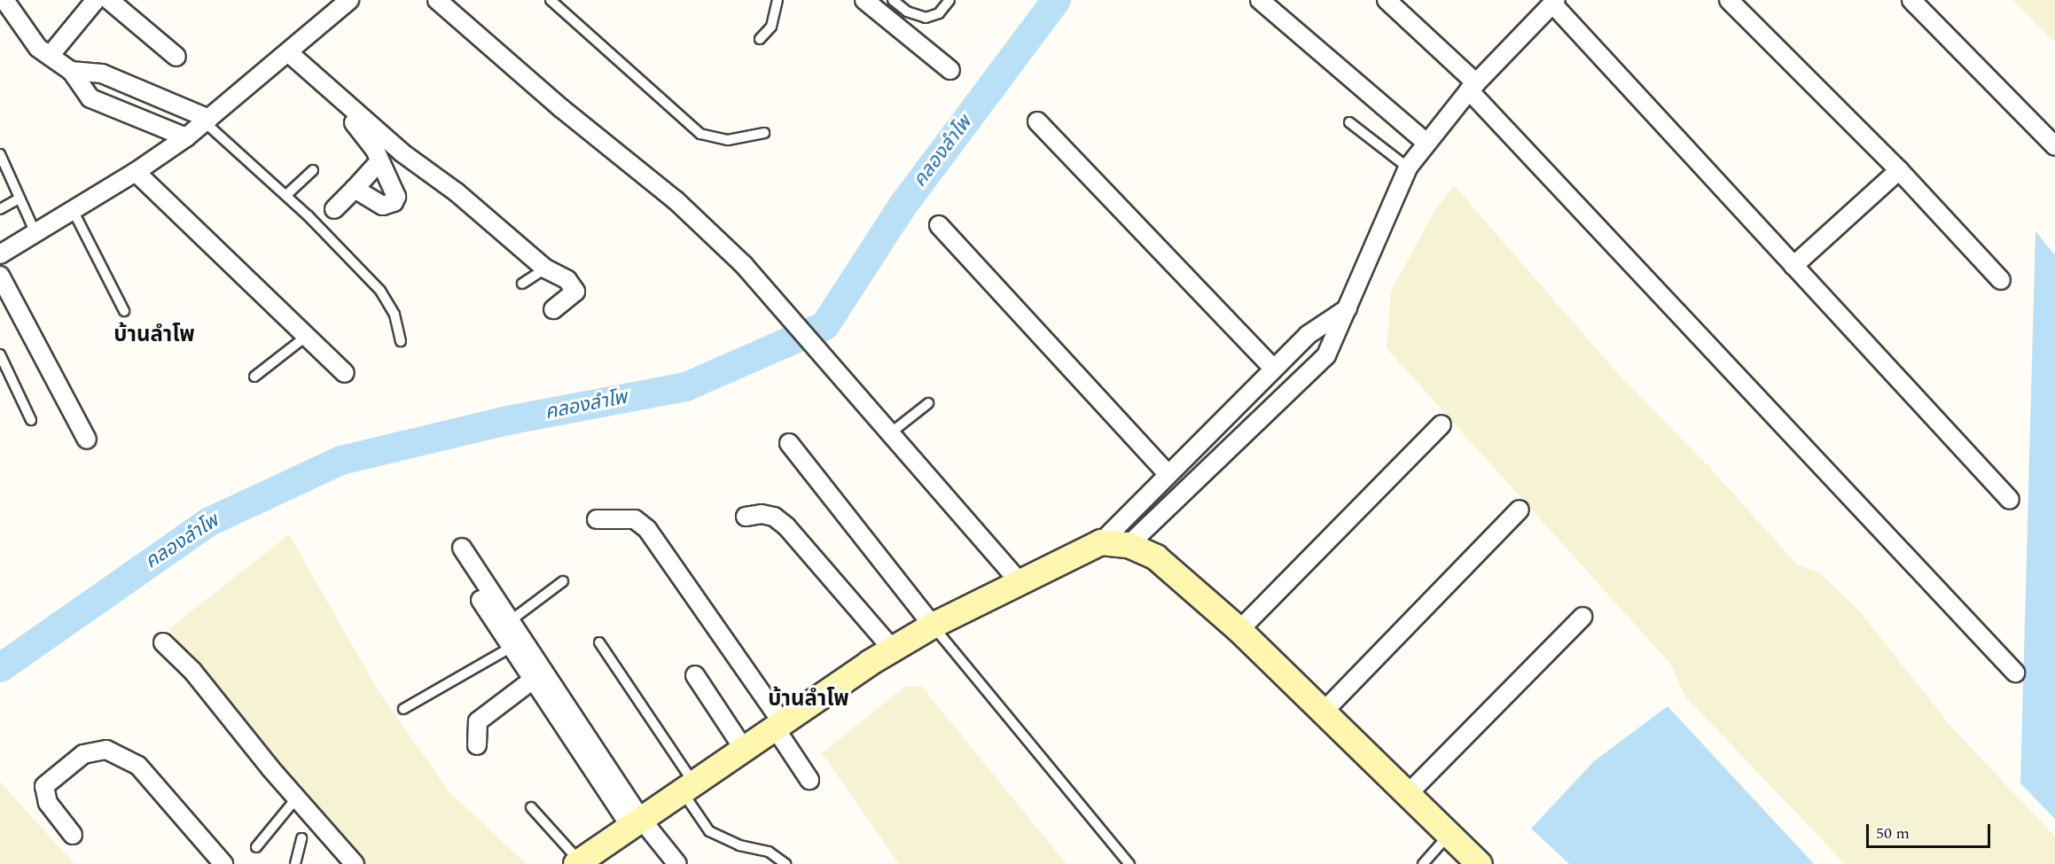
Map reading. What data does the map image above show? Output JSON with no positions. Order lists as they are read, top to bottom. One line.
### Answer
{"districts":["บ้านลำโพ","บ้านลำโพ"],"water":["คลองลำโพ"],"scale_bar":"50 m"}
